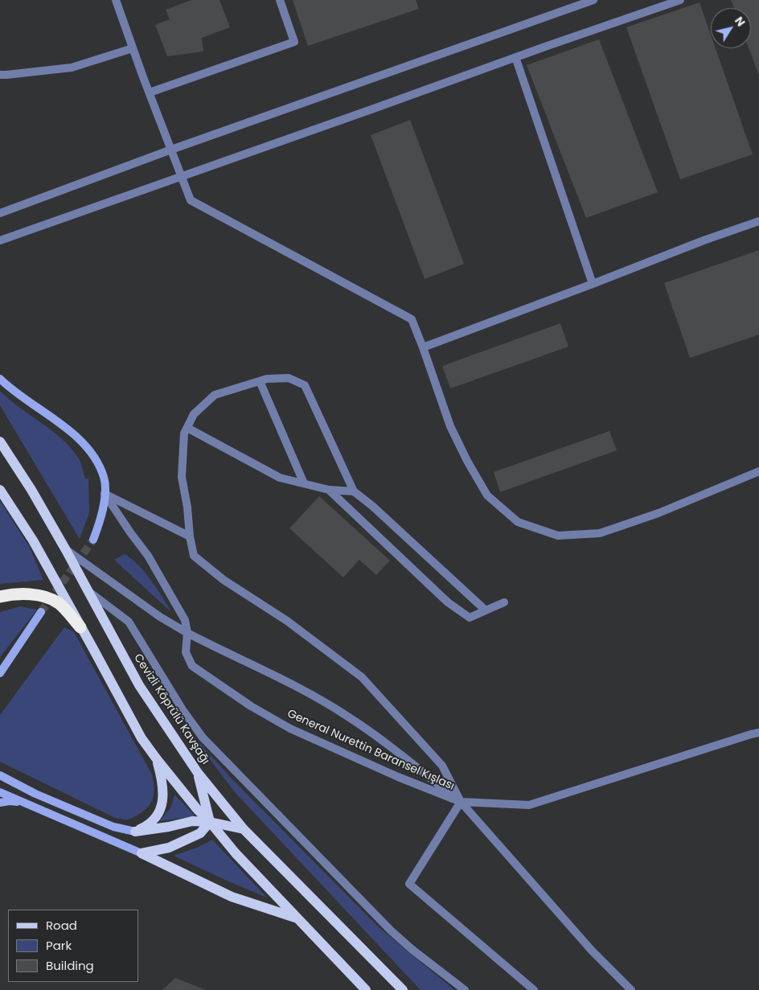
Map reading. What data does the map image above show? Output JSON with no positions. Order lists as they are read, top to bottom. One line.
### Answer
{"streets":{"main road":["Cevizli Köprülü Kavşağı"],"street":["General Nurettin Baransel Kışlası"]},"crossings":[["Cevizli Köprülü Kavşağı","General Nurettin Baransel Kışlası"]],"legend":["Road","Park","Building"],"north":"top right"}
